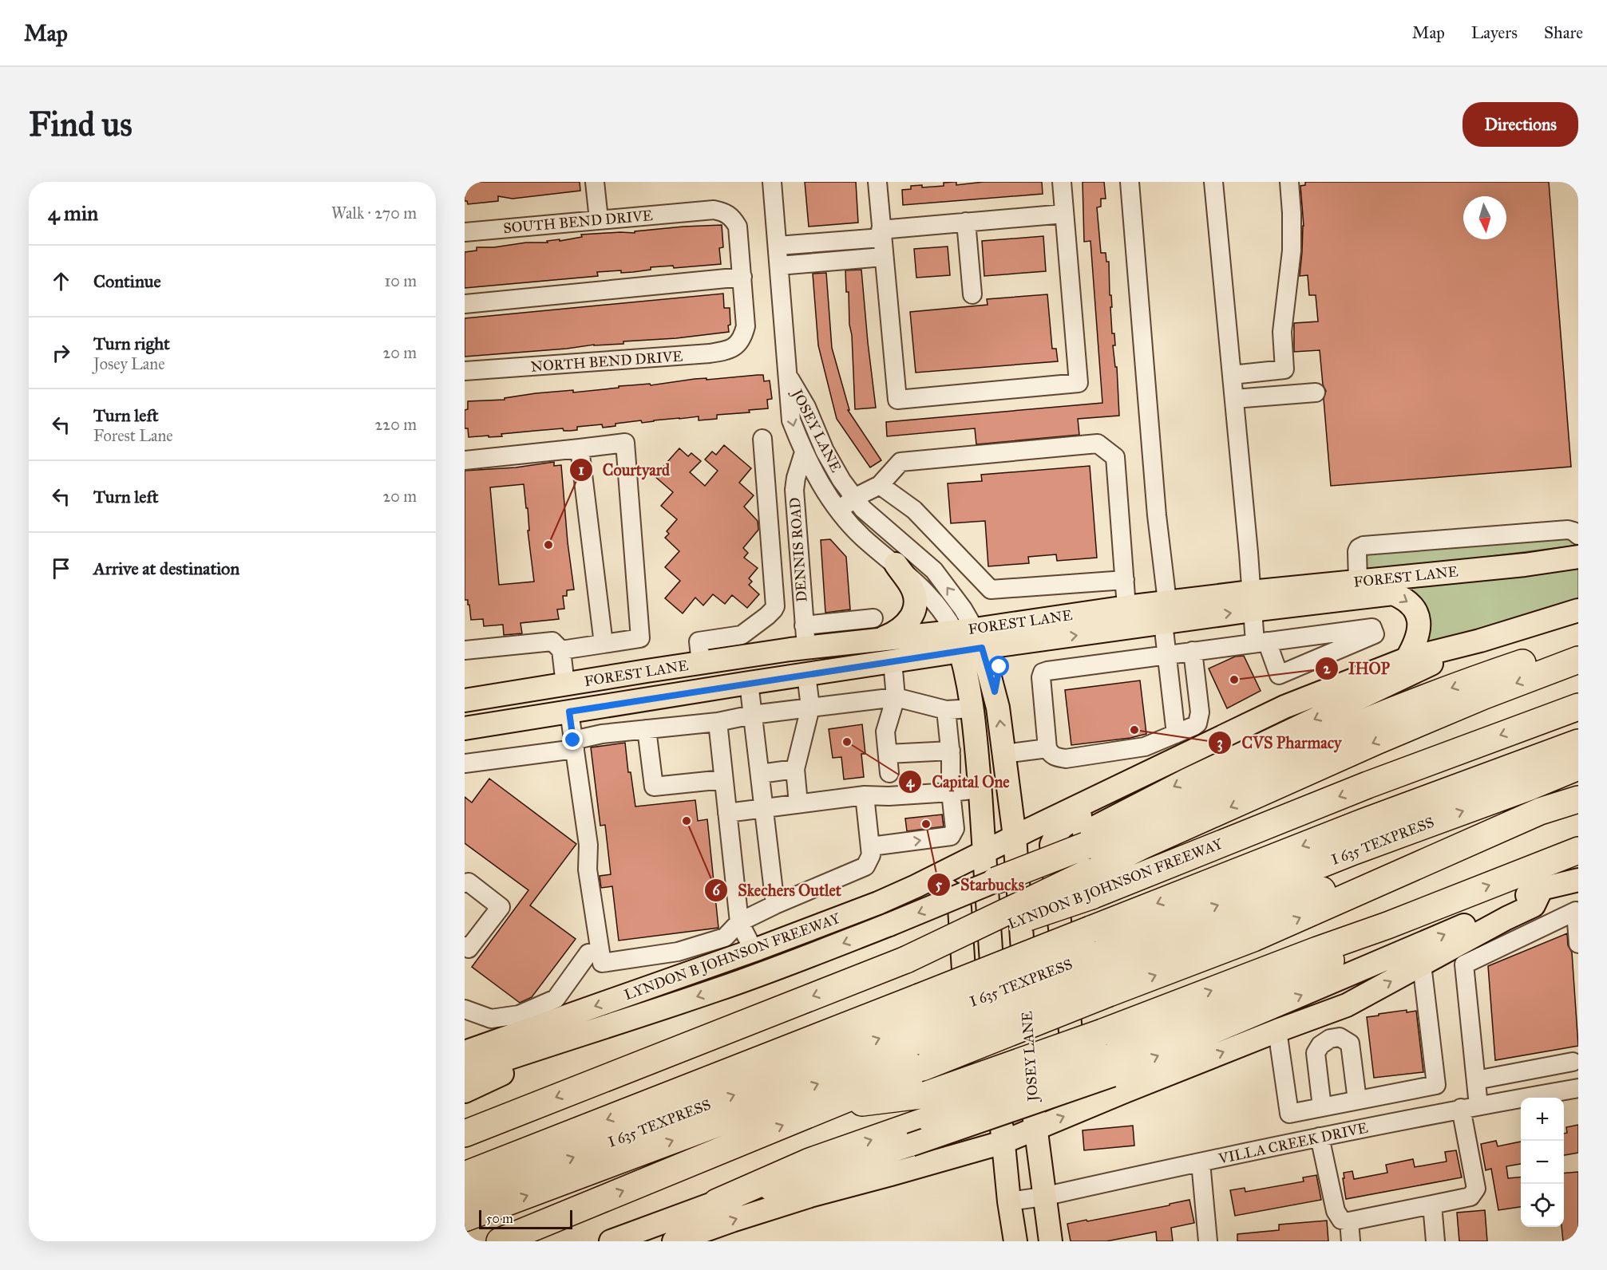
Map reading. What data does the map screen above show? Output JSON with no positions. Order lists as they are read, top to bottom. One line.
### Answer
{"streets":{"highway":["I 635 TEXPRESS","LYNDON B JOHNSON FREEWAY"],"main road":["JOSEY LANE","FOREST LANE"],"street":["SOUTH BEND DRIVE","NORTH BEND DRIVE","DENNIS ROAD","VILLA CREEK DRIVE"]},"crossings":[["SOUTH BEND DRIVE","NORTH BEND DRIVE"],["JOSEY LANE","DENNIS ROAD"],["JOSEY LANE","FOREST LANE"],["JOSEY LANE","LYNDON B JOHNSON FREEWAY"],["JOSEY LANE","VILLA CREEK DRIVE"],["DENNIS ROAD","FOREST LANE"]],"places":["Courtyard","IHOP","CVS Pharmacy","Capital One","Skechers Outlet","Starbucks"],"scale_bar":"50 m","north":"bottom","page":{"header":"Map","nav":["Map","Layers","Share"],"buttons":"Directions","title":"Find us","heading":["4 min","Walk · 270 m"],"list":[["Continue","10 m"],["Turn right","Josey Lane","20 m"],["Turn left","Forest Lane","220 m"],["Turn left","20 m"],"Arrive at destination"],"map_buttons":["+","−"],"scale":"50 m"}}
